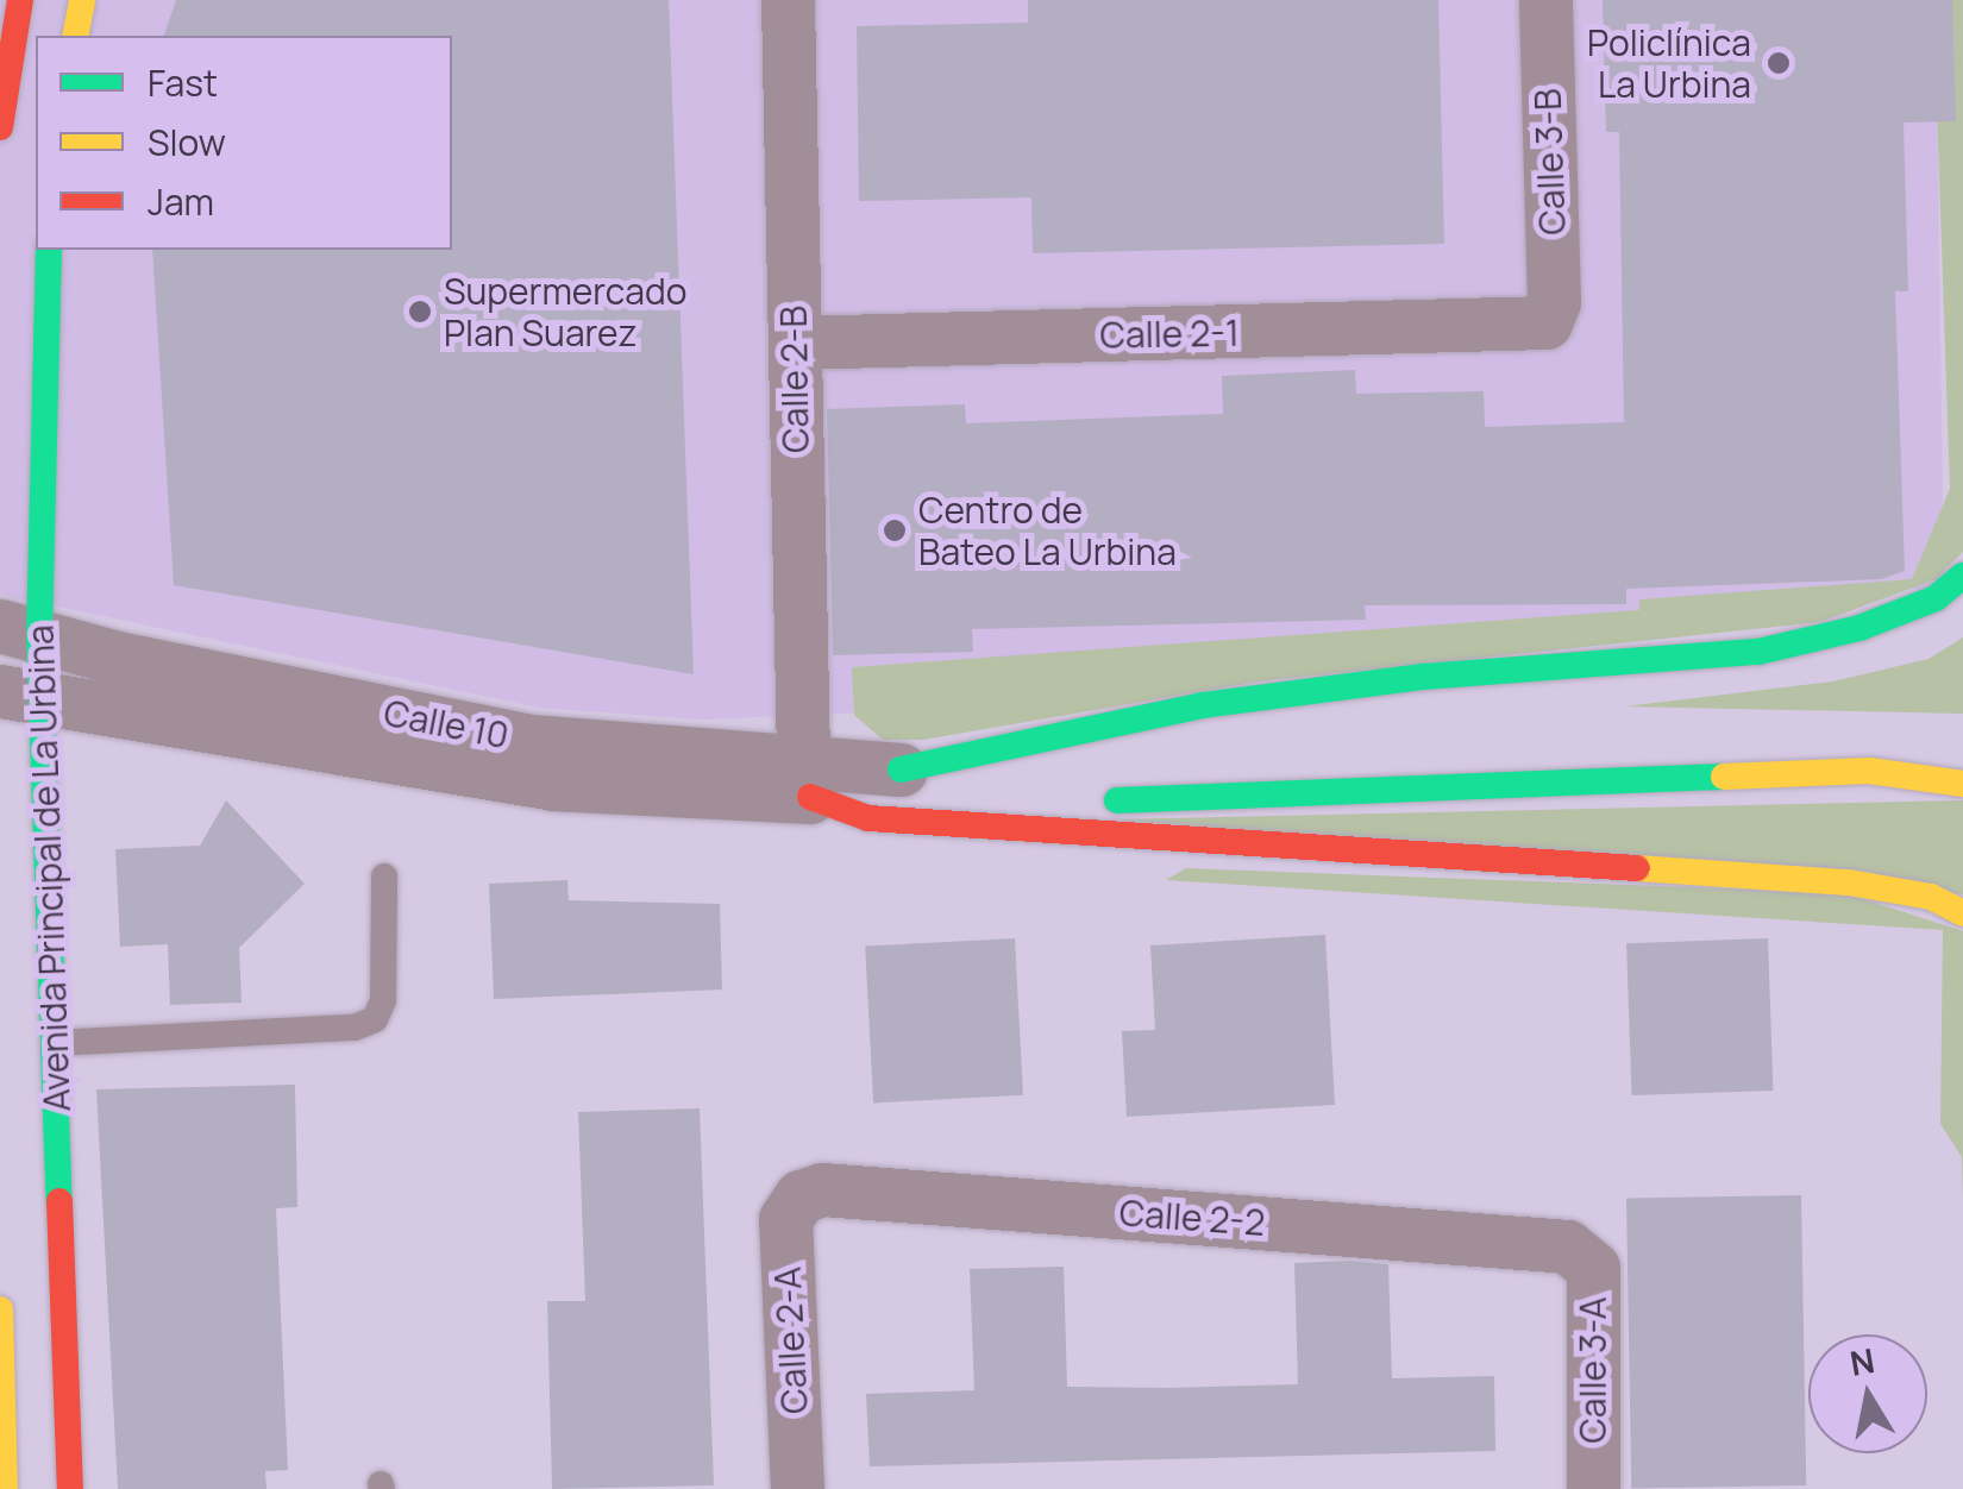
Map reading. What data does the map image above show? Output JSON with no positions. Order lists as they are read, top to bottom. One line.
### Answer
{"streets":{"main road":["Avenida Principal de La Urbina"],"street":["Calle 3-B","Calle 2-1","Calle 2-B","Calle 10","Calle 2-2","Calle 2-A","Calle 3-A"]},"crossings":[["Calle 3-B","Calle 2-1"],["Calle 2-1","Calle 2-B"],["Calle 2-B","Calle 10"],["Calle 10","Avenida Principal de La Urbina"],["Calle 2-2","Calle 2-A"],["Calle 2-2","Calle 3-A"]],"places":["Policlínica La Urbina","Supermercado Plan Suarez","Centro de Bateo La Urbina"],"legend":["Fast","Slow","Jam"],"north":"top"}
